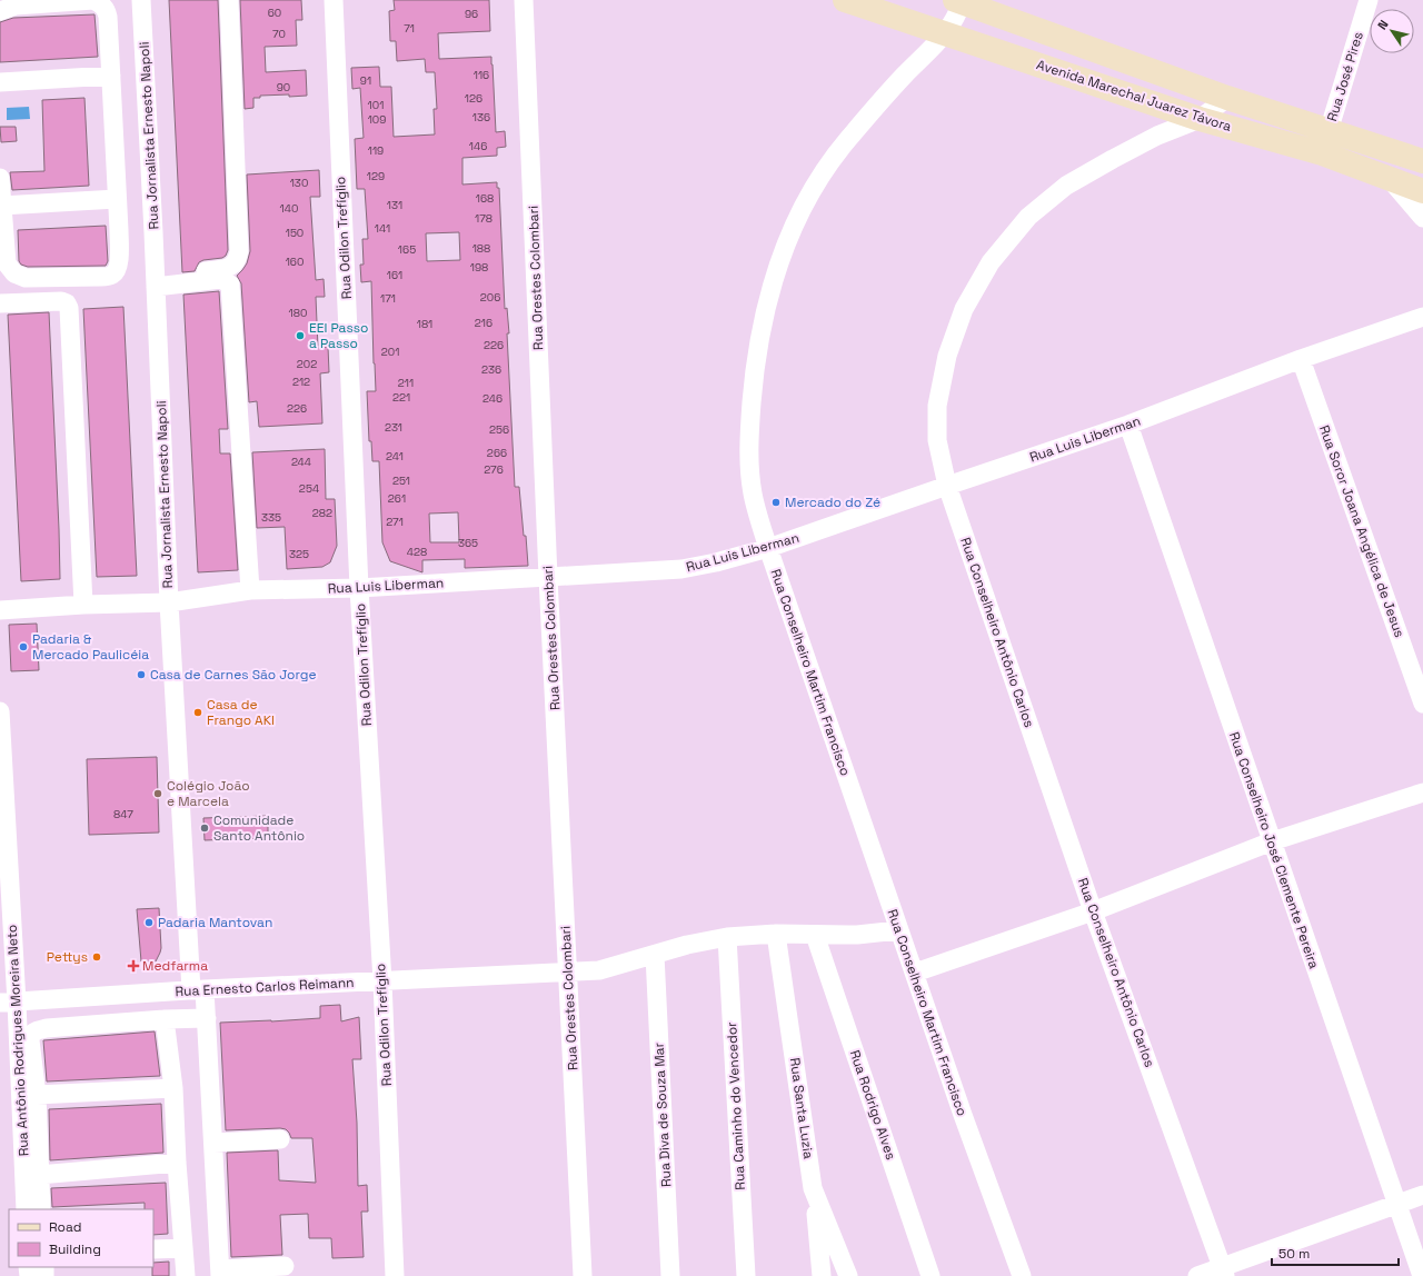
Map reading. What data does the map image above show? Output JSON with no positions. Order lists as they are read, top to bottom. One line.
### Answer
{"streets":{"street":["Rua José Pires","Avenida Marechal Juarez Távora","Rua Jornalista Ernesto Napoli","Rua Odilon Trefíglio","Rua Orestes Colombari","Rua Luis Liberman","Rua Soror Joana Angélica de Jesus","Rua Conselheiro Antônio Carlos","Rua Conselheiro Martim Francisco","Rua Conselheiro José Clemente Pereira","Rua Ernesto Carlos Reimann","Rua Antônio Rodrigues Moreira Neto","Rua Rodrigo Alves","Rua Caminho do Vencedor","Rua Santa Luzia","Rua Diva de Souza Mar"]},"crossings":[["Rua José Pires","Avenida Marechal Juarez Távora"],["Avenida Marechal Juarez Távora","Rua Conselheiro Antônio Carlos"],["Avenida Marechal Juarez Távora","Rua Conselheiro Martim Francisco"],["Rua Jornalista Ernesto Napoli","Rua Luis Liberman"],["Rua Jornalista Ernesto Napoli","Rua Ernesto Carlos Reimann"],["Rua Odilon Trefíglio","Rua Luis Liberman"],["Rua Odilon Trefíglio","Rua Ernesto Carlos Reimann"],["Rua Orestes Colombari","Rua Luis Liberman"],["Rua Orestes Colombari","Rua Ernesto Carlos Reimann"],["Rua Luis Liberman","Rua Soror Joana Angélica de Jesus"],["Rua Luis Liberman","Rua Conselheiro Antônio Carlos"],["Rua Luis Liberman","Rua Conselheiro Martim Francisco"],["Rua Luis Liberman","Rua Conselheiro José Clemente Pereira"],["Rua Conselheiro Martim Francisco","Rua Ernesto Carlos Reimann"],["Rua Ernesto Carlos Reimann","Rua Antônio Rodrigues Moreira Neto"],["Rua Ernesto Carlos Reimann","Rua Rodrigo Alves"],["Rua Ernesto Carlos Reimann","Rua Caminho do Vencedor"],["Rua Ernesto Carlos Reimann","Rua Santa Luzia"],["Rua Ernesto Carlos Reimann","Rua Diva de Souza Mar"]],"places":{"other":["EEI Passo a Passo","Mercado do Zé","Padaria & Mercado Paulicéia","Casa de Carnes São Jorge","Casa de Frango AKI","Colégio João e Marcela","Comunidade Santo Antônio","Padaria Mantovan","Pettys"],"health":["Medfarma"]},"house_numbers":["60","96","71","70","116","91","90","126","101","136","109","146","119","129","130","168","131","140","178","141","150","188","165","160","198","161","206","171","180","216","181","226","201","202","236","212","211","221","246","226","231","256","266","241","244","276","251","254","261","282","335","271","365","428","325","847"],"legend":["Road","Building"],"scale_bar":"50 m","north":"top left"}
